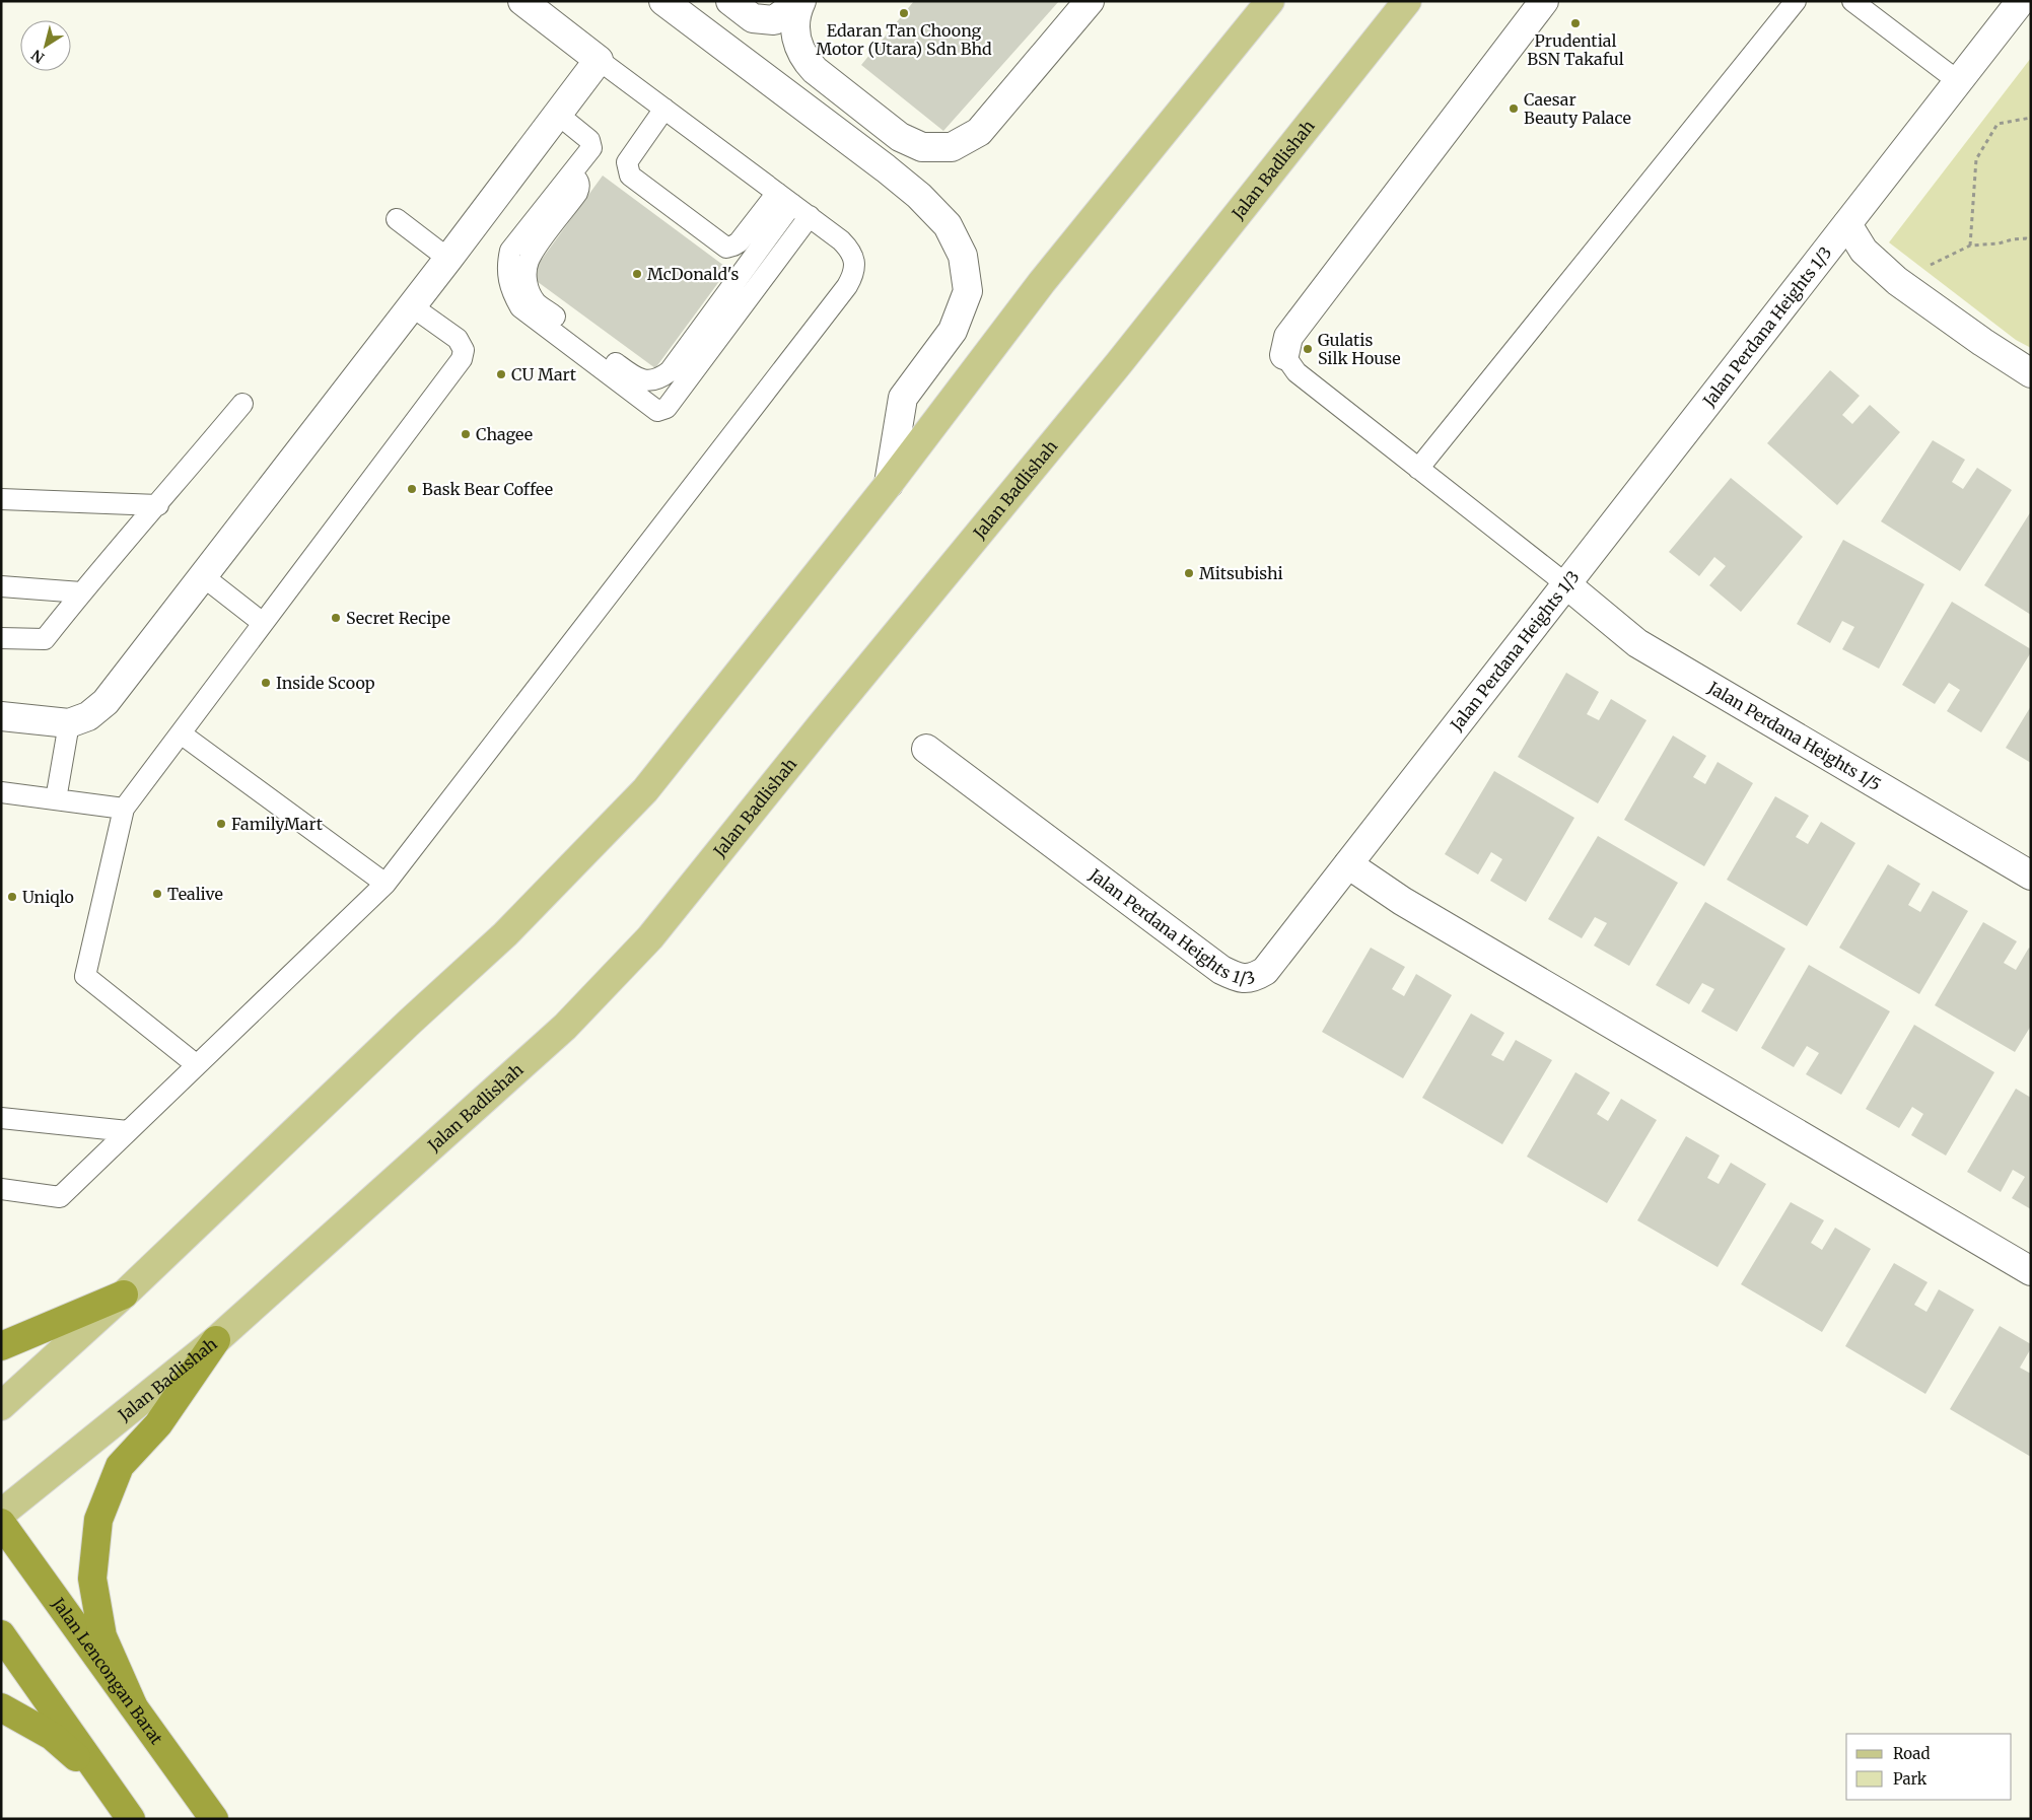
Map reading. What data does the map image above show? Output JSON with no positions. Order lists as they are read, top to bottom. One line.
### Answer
{"streets":{"highway":["Jalan Lencongan Barat"],"main road":["Jalan Badlishah"],"street":["Jalan Perdana Heights 1/3","Jalan Perdana Heights 1/5"]},"crossings":[["Jalan Perdana Heights 1/3","Jalan Perdana Heights 1/5"]],"places":["Edaran Tan Choong Motor (Utara) Sdn Bhd","Prudential BSN Takaful","Caesar Beauty Palace","McDonald's","Gulatis Silk House","CU Mart","Chagee","Bask Bear Coffee","Mitsubishi","Secret Recipe","Inside Scoop","FamilyMart","Tealive","Uniqlo"],"legend":["Road","Park"],"north":"bottom left"}
